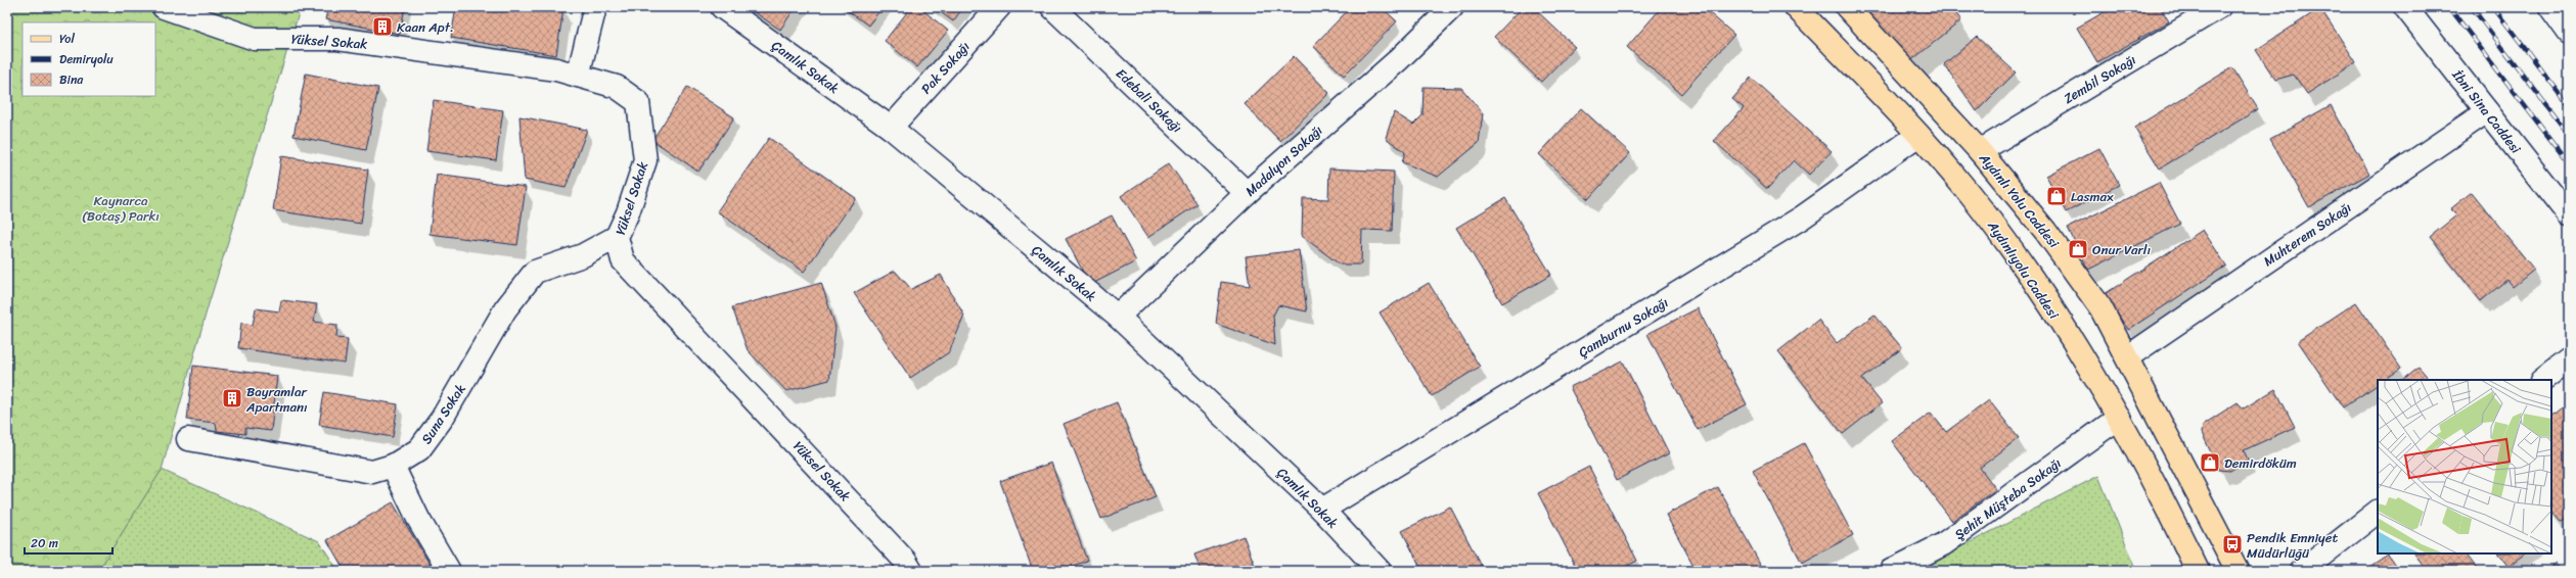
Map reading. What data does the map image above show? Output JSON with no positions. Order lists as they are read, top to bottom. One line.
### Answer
{"streets":{"main road":["Aydınlı Yolu Caddesi","Aydınlıyolu Caddesi"],"street":["Yüksel Sokak","Çamlık Sokak","Pak Sokağı","Zembil Sokağı","Edebali Sokağı","İbni Sina Caddesi","Madalyon Sokağı","Muhterem Sokağı","Çamburnu Sokağı","Suna Sokak","Şehit Müşteba Sokağı"]},"crossings":[["Yüksel Sokak","Suna Sokak"],["Çamlık Sokak","Pak Sokağı"],["Çamlık Sokak","Madalyon Sokağı"],["Çamlık Sokak","Çamburnu Sokağı"],["Zembil Sokağı","Aydınlı Yolu Caddesi"],["Edebali Sokağı","Madalyon Sokağı"],["İbni Sina Caddesi","Muhterem Sokağı"],["Aydınlı Yolu Caddesi","Muhterem Sokağı"],["Aydınlıyolu Caddesi","Çamburnu Sokağı"],["Aydınlıyolu Caddesi","Şehit Müşteba Sokağı"]],"parks":["Kaynarca (Botaş) Parkı"],"places":{"building":["Kaan Apt.","Bayramlar Apartmanı"],"shop":["Lasmax","Onur Varlı","Demirdöküm"],"bus stop":["Pendik Emniyet Müdürlüğü"]},"legend":["Yol","Demiryolu","Bina"],"scale_bar":"20 m"}
